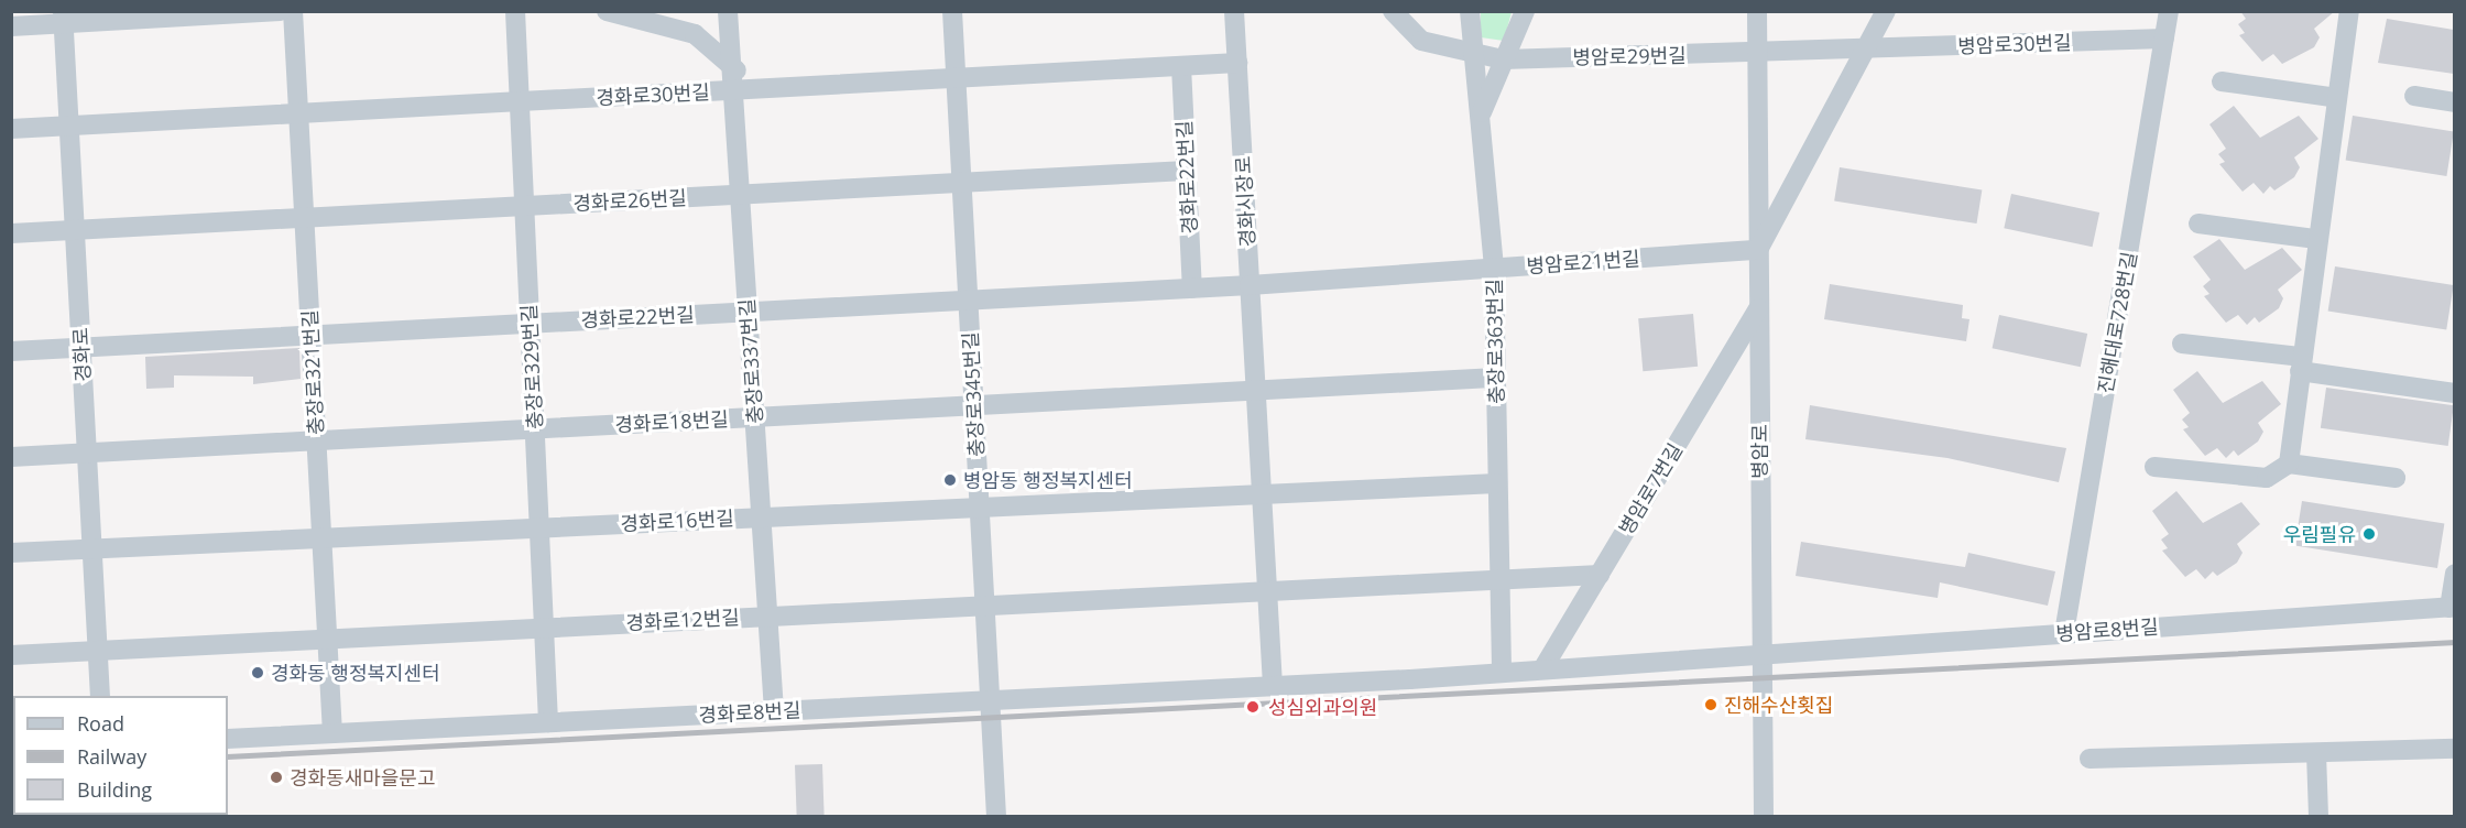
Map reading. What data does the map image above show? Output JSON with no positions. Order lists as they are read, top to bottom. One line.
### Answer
{"streets":{"street":["병암로30번길","병암로29번길","경화로30번길","경화로22번길","경화로26번길","경화시장로","병암로21번길","진해대로728번길","충장로363번길","경화로","충장로337번길","충장로329번길","충장로321번길","충장로345번길","경화로18번길","병암로","병암로7번길","경화로16번길","경화로12번길","병암로8번길","경화로8번길"]},"crossings":[["병암로30번길","병암로29번길"],["병암로30번길","진해대로728번길"],["병암로30번길","병암로"],["병암로29번길","병암로"],["경화로30번길","경화로22번길"],["경화로30번길","경화시장로"],["경화로30번길","경화로"],["경화로30번길","충장로337번길"],["경화로30번길","충장로329번길"],["경화로30번길","충장로321번길"],["경화로30번길","충장로345번길"],["경화로22번길","경화로26번길"],["경화로22번길","경화시장로"],["경화로22번길","병암로21번길"],["경화로22번길","경화로"],["경화로22번길","충장로337번길"],["경화로22번길","충장로329번길"],["경화로22번길","충장로321번길"],["경화로22번길","충장로345번길"],["경화로26번길","경화로"],["경화로26번길","충장로337번길"],["경화로26번길","충장로329번길"],["경화로26번길","충장로321번길"],["경화로26번길","충장로345번길"],["경화시장로","병암로21번길"],["경화시장로","경화로18번길"],["경화시장로","경화로16번길"],["경화시장로","경화로12번길"],["경화시장로","경화로8번길"],["병암로21번길","충장로363번길"],["병암로21번길","병암로"],["진해대로728번길","병암로8번길"],["경화로","경화로18번길"],["경화로","경화로16번길"],["경화로","경화로12번길"],["충장로337번길","경화로18번길"],["충장로337번길","경화로16번길"],["충장로337번길","경화로12번길"],["충장로337번길","경화로8번길"],["충장로329번길","경화로18번길"],["충장로329번길","경화로16번길"],["충장로329번길","경화로12번길"],["충장로329번길","경화로8번길"],["충장로321번길","경화로18번길"],["충장로321번길","경화로16번길"],["충장로321번길","경화로12번길"],["충장로321번길","경화로8번길"],["충장로345번길","경화로18번길"],["충장로345번길","경화로16번길"],["충장로345번길","경화로12번길"],["충장로345번길","경화로8번길"],["병암로","병암로7번길"],["병암로","병암로8번길"]],"places":["병암동 행정복지센터","우림필유","경화동 행정복지센터","진해수산횟집","성심외과의원","경화동새마을문고"],"legend":["Road","Railway","Building"]}
